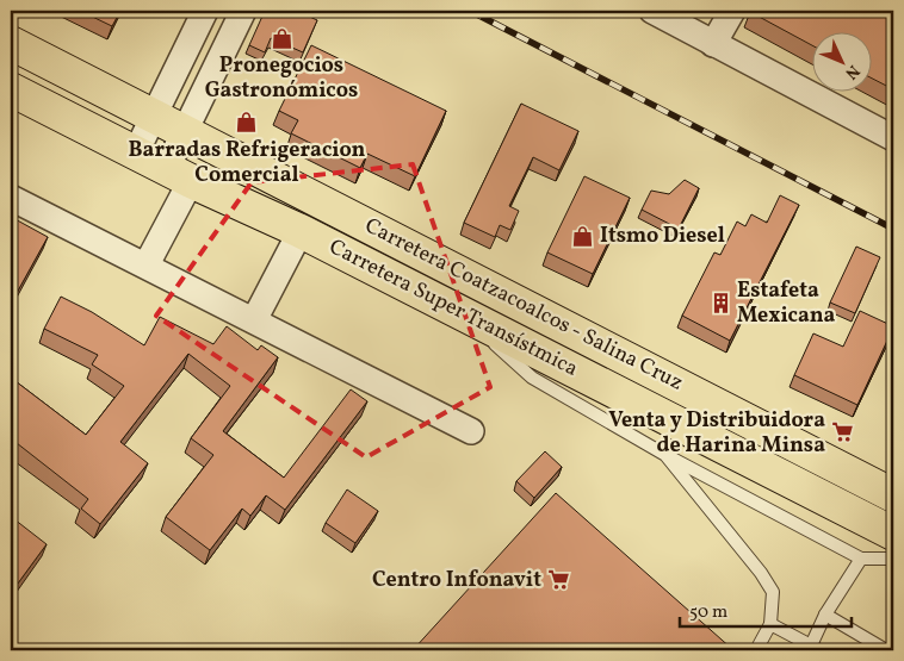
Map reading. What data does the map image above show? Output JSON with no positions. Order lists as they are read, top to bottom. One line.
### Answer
{"streets":{"main road":["Carretera Coatzacoalcos - Salina Cruz","Carretera Super Transístmica"]},"places":{"shop":["Pronegocios Gastronómicos","Barradas Refrigeracion Comercial","Itsmo Diesel"],"building":["Estafeta Mexicana"],"supermarket":["Venta y Distribuidora de Harina Minsa","Centro Infonavit"]},"scale_bar":"50 m","north":"bottom right"}
